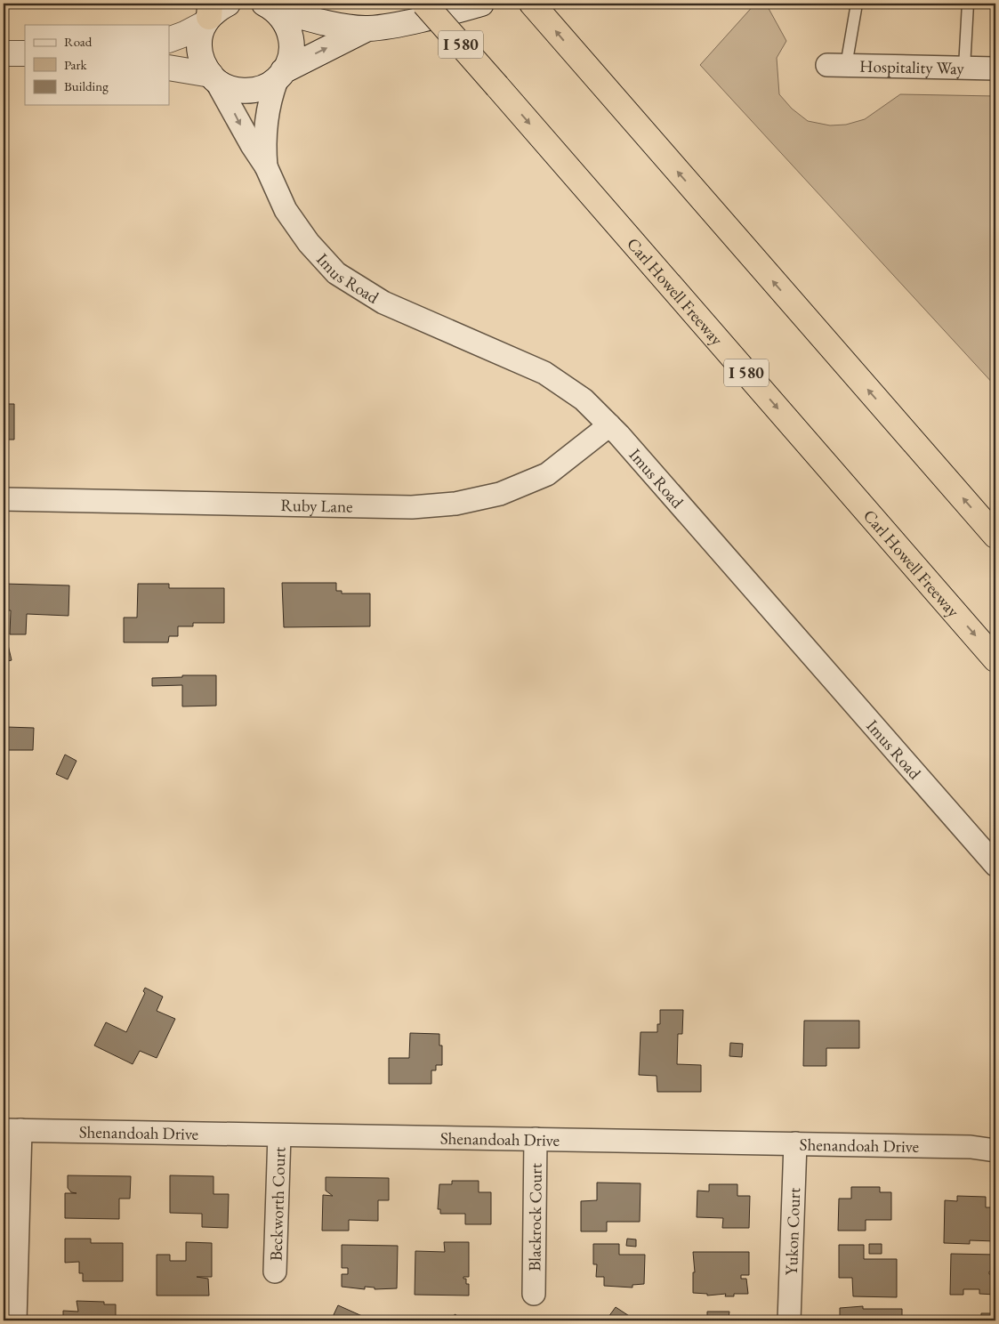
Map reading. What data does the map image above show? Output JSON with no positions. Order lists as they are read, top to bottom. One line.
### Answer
{"streets":{"highway":["I 580","Carl Howell Freeway"],"street":["Hospitality Way","Imus Road","Ruby Lane","Shenandoah Drive","Beckworth Court","Blackrock Court","Yukon Court"]},"crossings":[["Imus Road","Ruby Lane"],["Shenandoah Drive","Beckworth Court"],["Shenandoah Drive","Blackrock Court"],["Shenandoah Drive","Yukon Court"]],"legend":["Road","Park","Building"]}
